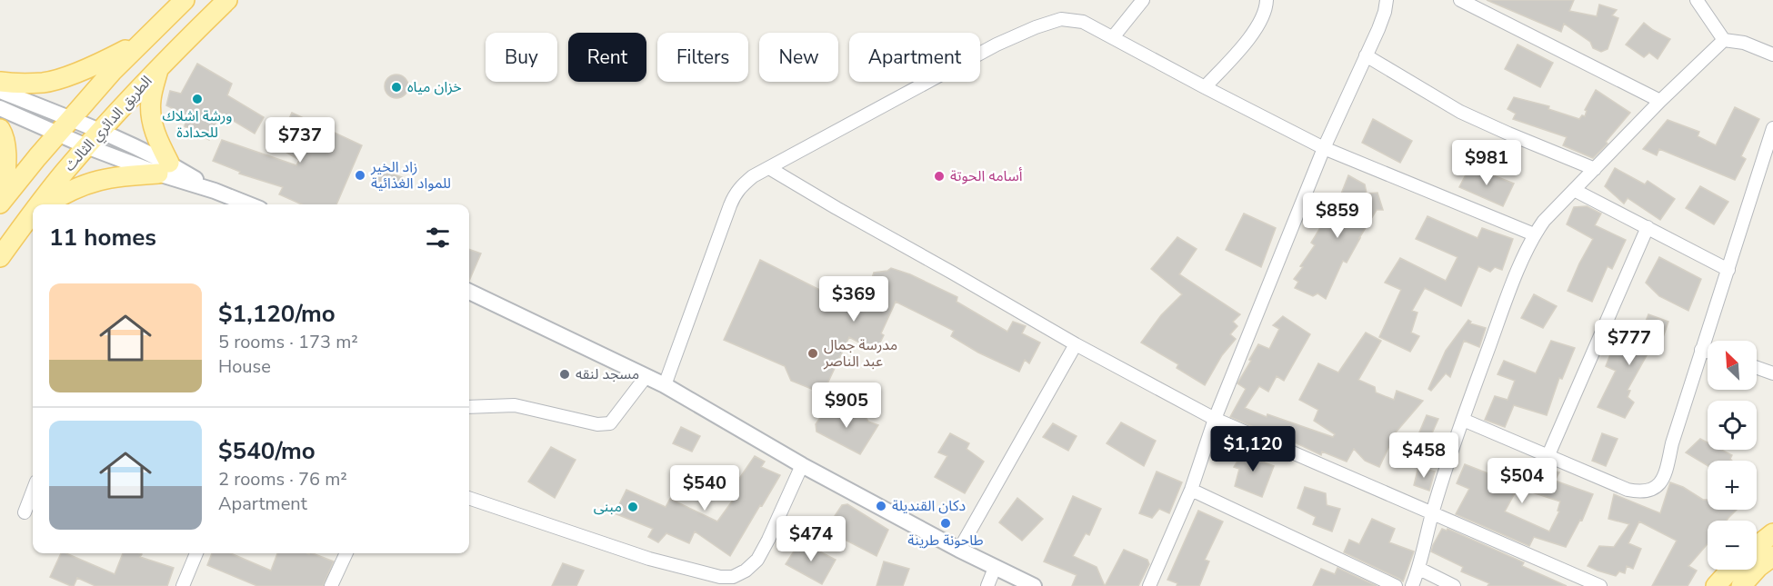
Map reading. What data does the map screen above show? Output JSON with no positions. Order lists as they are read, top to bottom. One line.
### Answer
{"streets":{"main road":["الطريق الدائري الثالث"]},"places":["خزان مياه","ورشة اشلاك للحدادة","زاد الخير للمواد الغذائية","أسامه الحوتة","مدرسة جمال عبد الناصر","مسجد لنقه","دكان القنديلة","مبنى","طاحونة طرينة"],"north":"top left","page":{"chip":["Buy","Rent","Filters","New","Apartment"],"price":["$737","$981","$859","$369","$777","$905","$1,120","$458","$504","$540","$474"],"heading":"11 homes","list":[{"name":"$1,120/mo","note":"5 rooms · 173 m² · House"},{"name":"$540/mo","note":"2 rooms · 76 m² · Apartment"}],"map_buttons":["+","−"]}}
